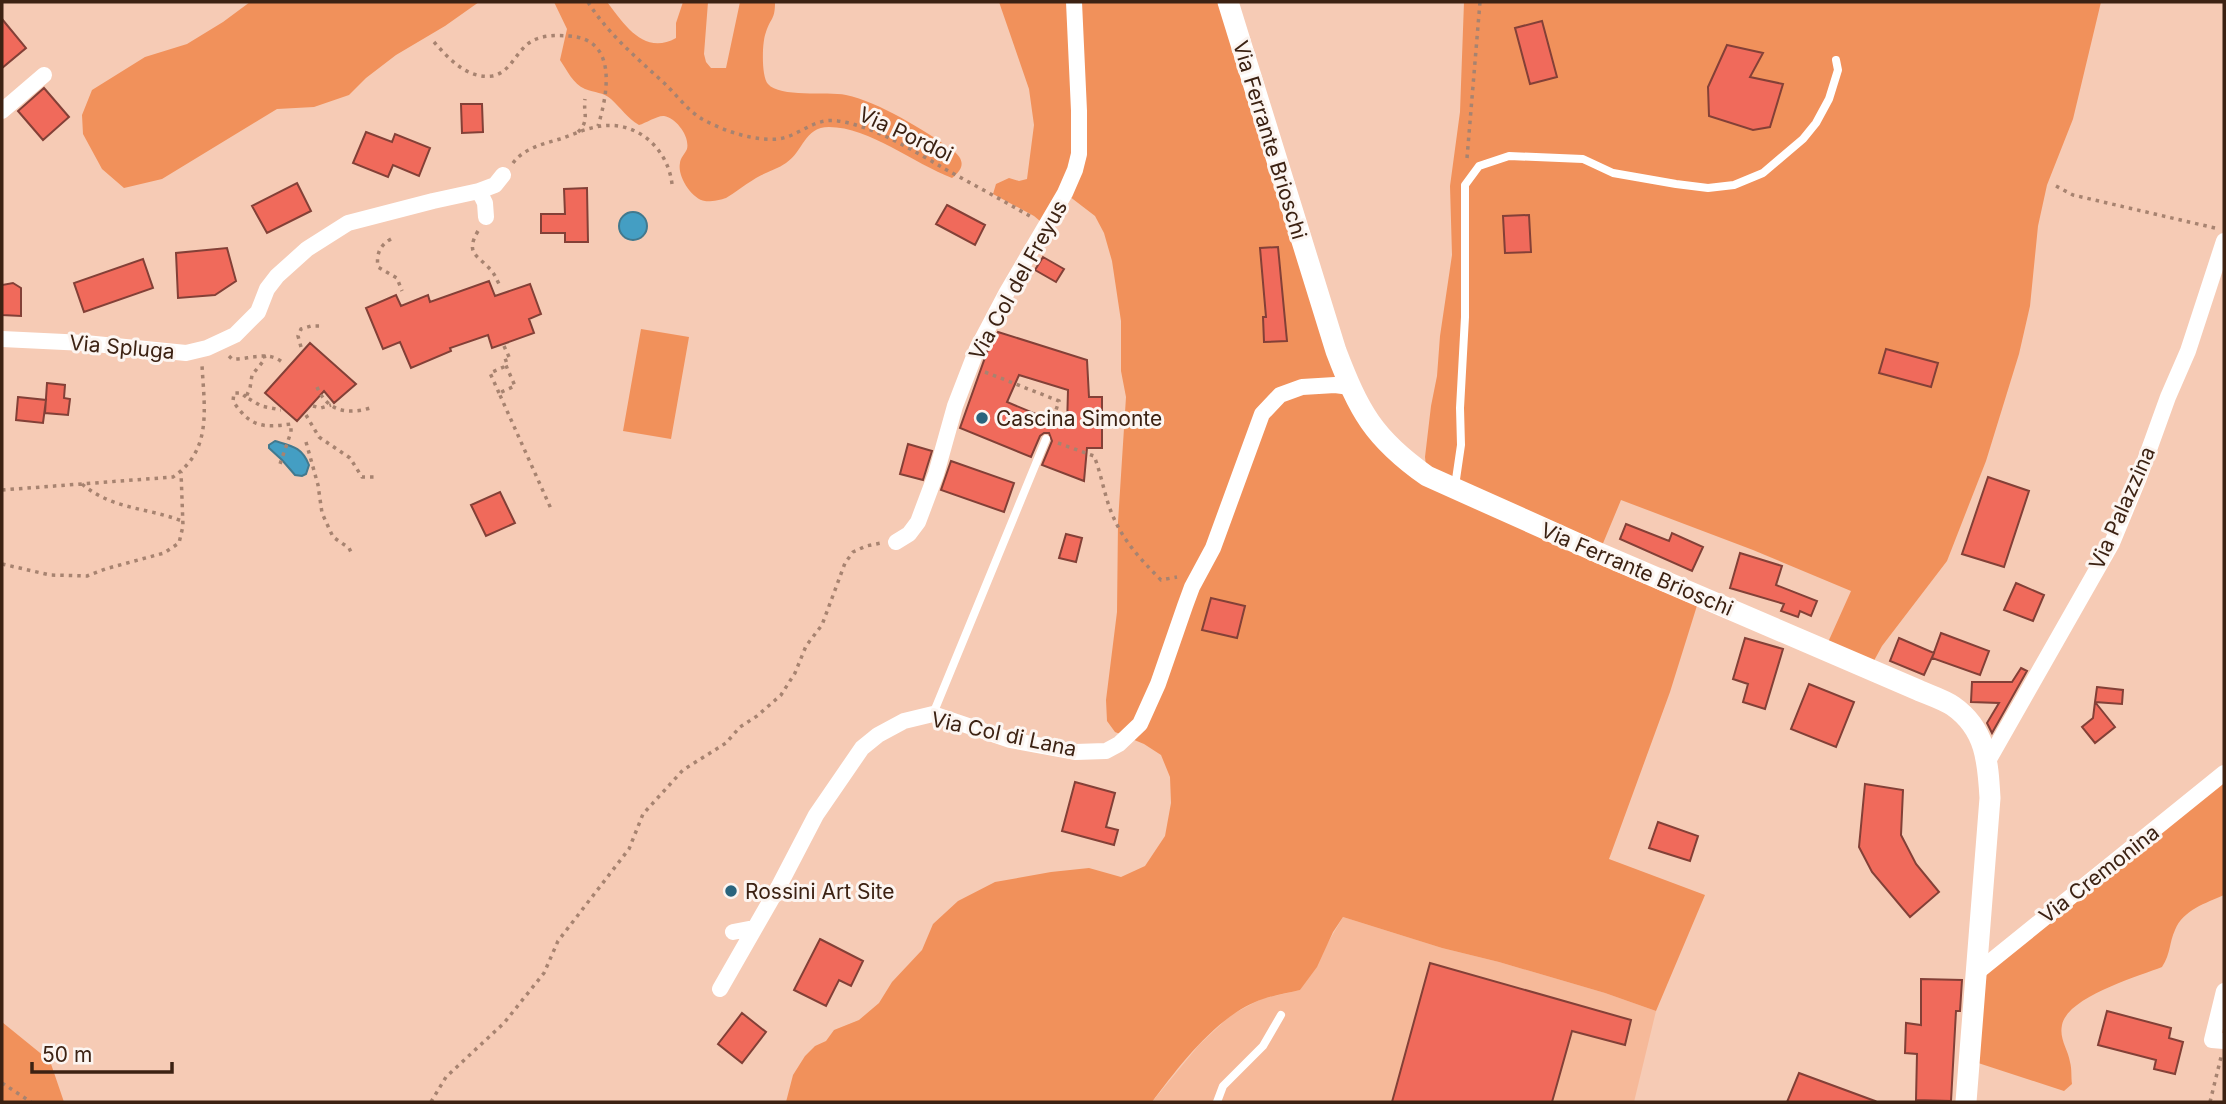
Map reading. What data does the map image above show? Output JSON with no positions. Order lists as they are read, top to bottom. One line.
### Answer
{"streets":{"street":["Via Ferrante Brioschi","Via Col del Freyus","Via Spluga","Via Palazzina","Via Col di Lana","Via Cremonina"],"path":["Via Pordoi"]},"crossings":[["Via Pordoi","Via Col del Freyus"],["Via Ferrante Brioschi","Via Palazzina"],["Via Ferrante Brioschi","Via Col di Lana"],["Via Ferrante Brioschi","Via Cremonina"]],"places":["Cascina Simonte","Rossini Art Site"],"scale_bar":"50 m"}
